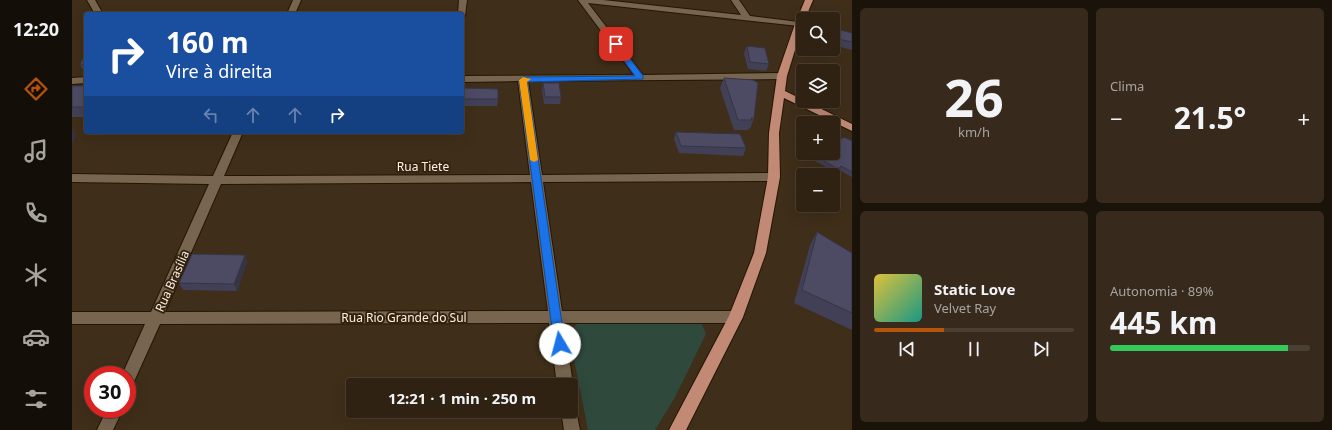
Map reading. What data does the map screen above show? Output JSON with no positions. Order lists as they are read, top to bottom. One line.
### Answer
{"streets":{"street":["Rua Tiete","Rua Brasília","Rua Rio Grande do Sul"]},"crossings":[["Rua Tiete","Rua Brasília"],["Rua Brasília","Rua Rio Grande do Sul"]],"page":{"tabs":"12:20","tile":[["26","km/h"],"Clima",["Autonomia · 89%","445 km"]],"map_buttons":["+","−"],"turn":["160 m","Vire à direita"],"heat":["−","21.5°","+"],"song":["Static Love","Velvet Ray"],"limit":"30","trip":"12:21 · 1 min · 250 m"}}
